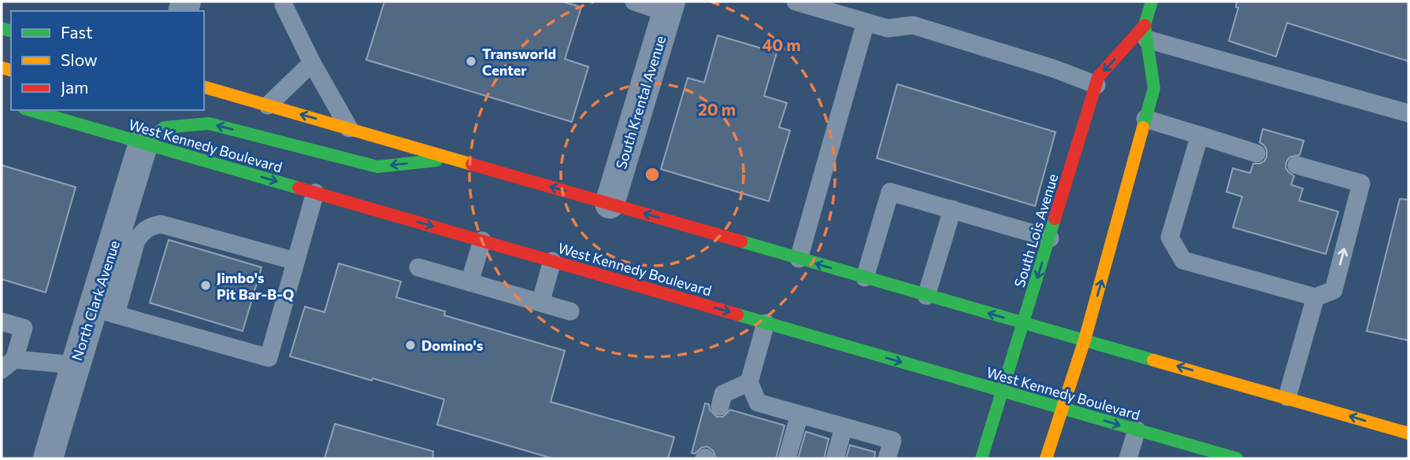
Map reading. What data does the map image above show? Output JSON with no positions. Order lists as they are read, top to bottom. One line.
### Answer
{"streets":{"main road":["West Kennedy Boulevard","South Lois Avenue"],"street":["South Krental Avenue","North Clark Avenue"]},"crossings":[["West Kennedy Boulevard","South Lois Avenue"],["West Kennedy Boulevard","North Clark Avenue"]],"places":["Transworld Center","Jimbo's Pit Bar-B-Q","Domino's"],"legend":["Fast","Slow","Jam"],"rings":["40 m","20 m"]}
